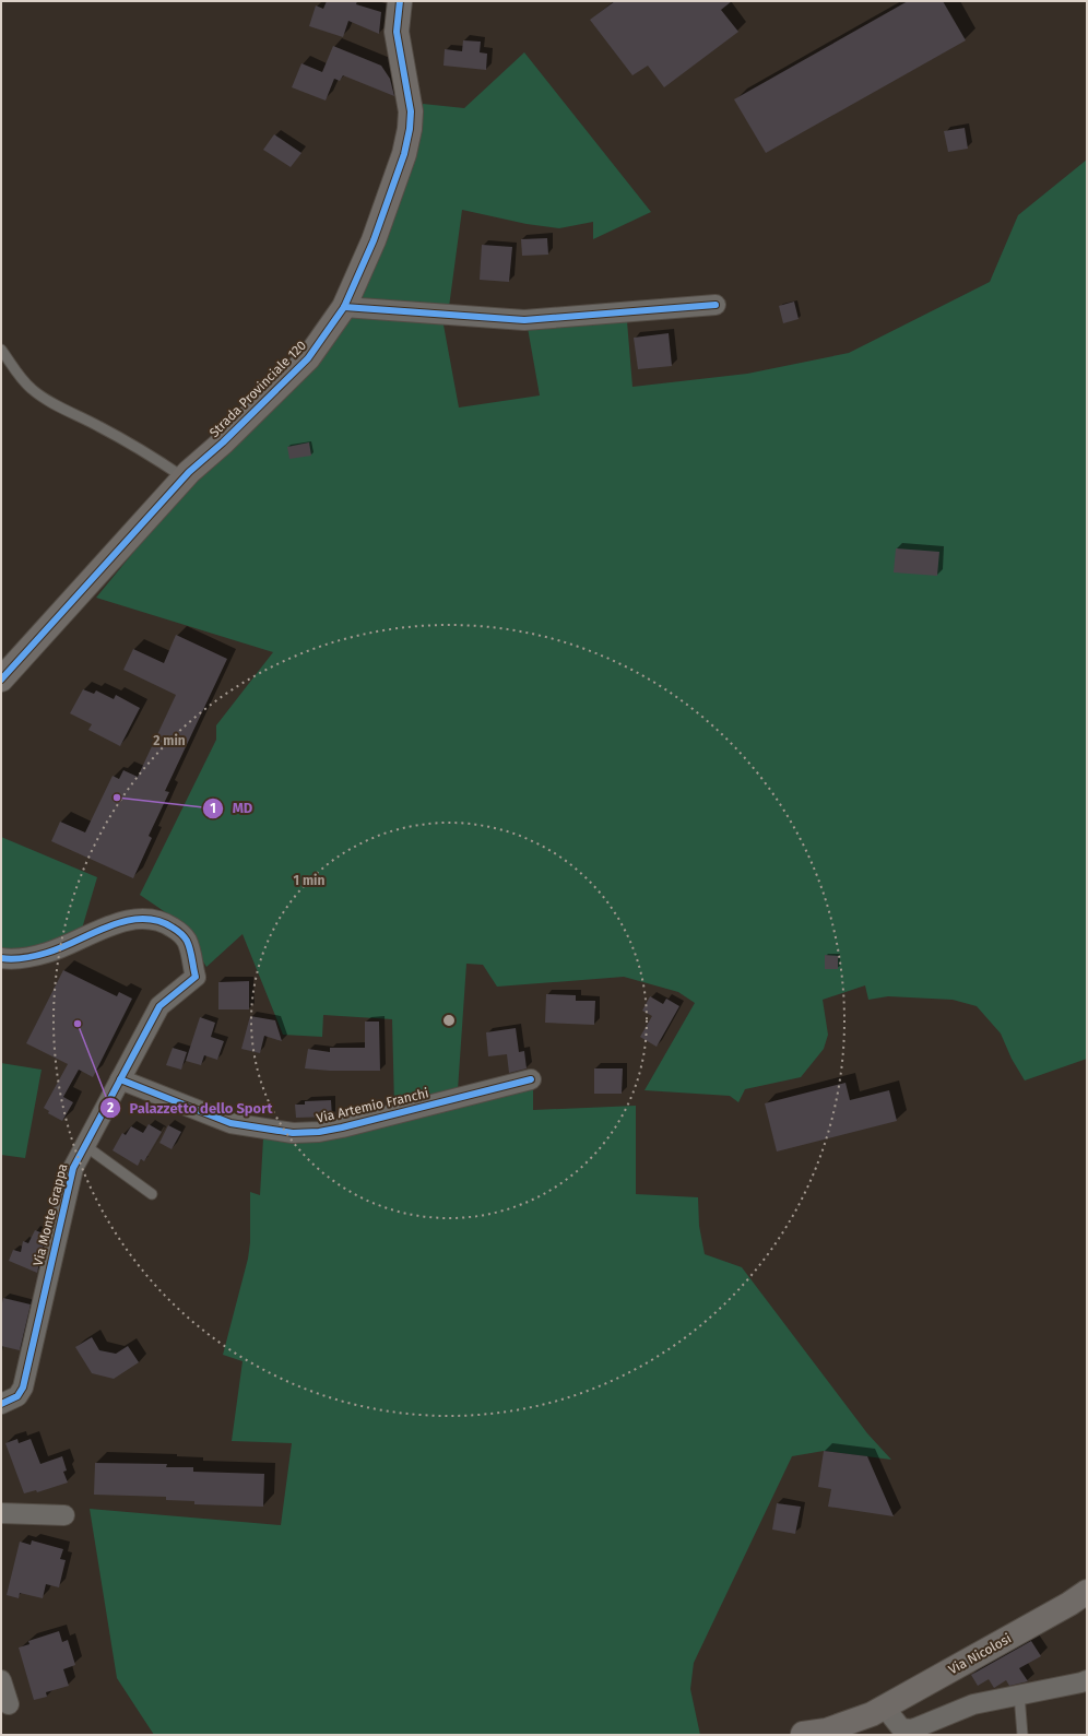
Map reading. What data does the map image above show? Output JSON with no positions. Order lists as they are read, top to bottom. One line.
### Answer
{"streets":{"street":["Strada Provinciale 120","Via Artemio Franchi","Via Monte Grappa","Via Nicolosi"]},"crossings":[["Via Artemio Franchi","Via Monte Grappa"]],"places":["MD","Palazzetto dello Sport"],"rings":["2 min","1 min"]}
